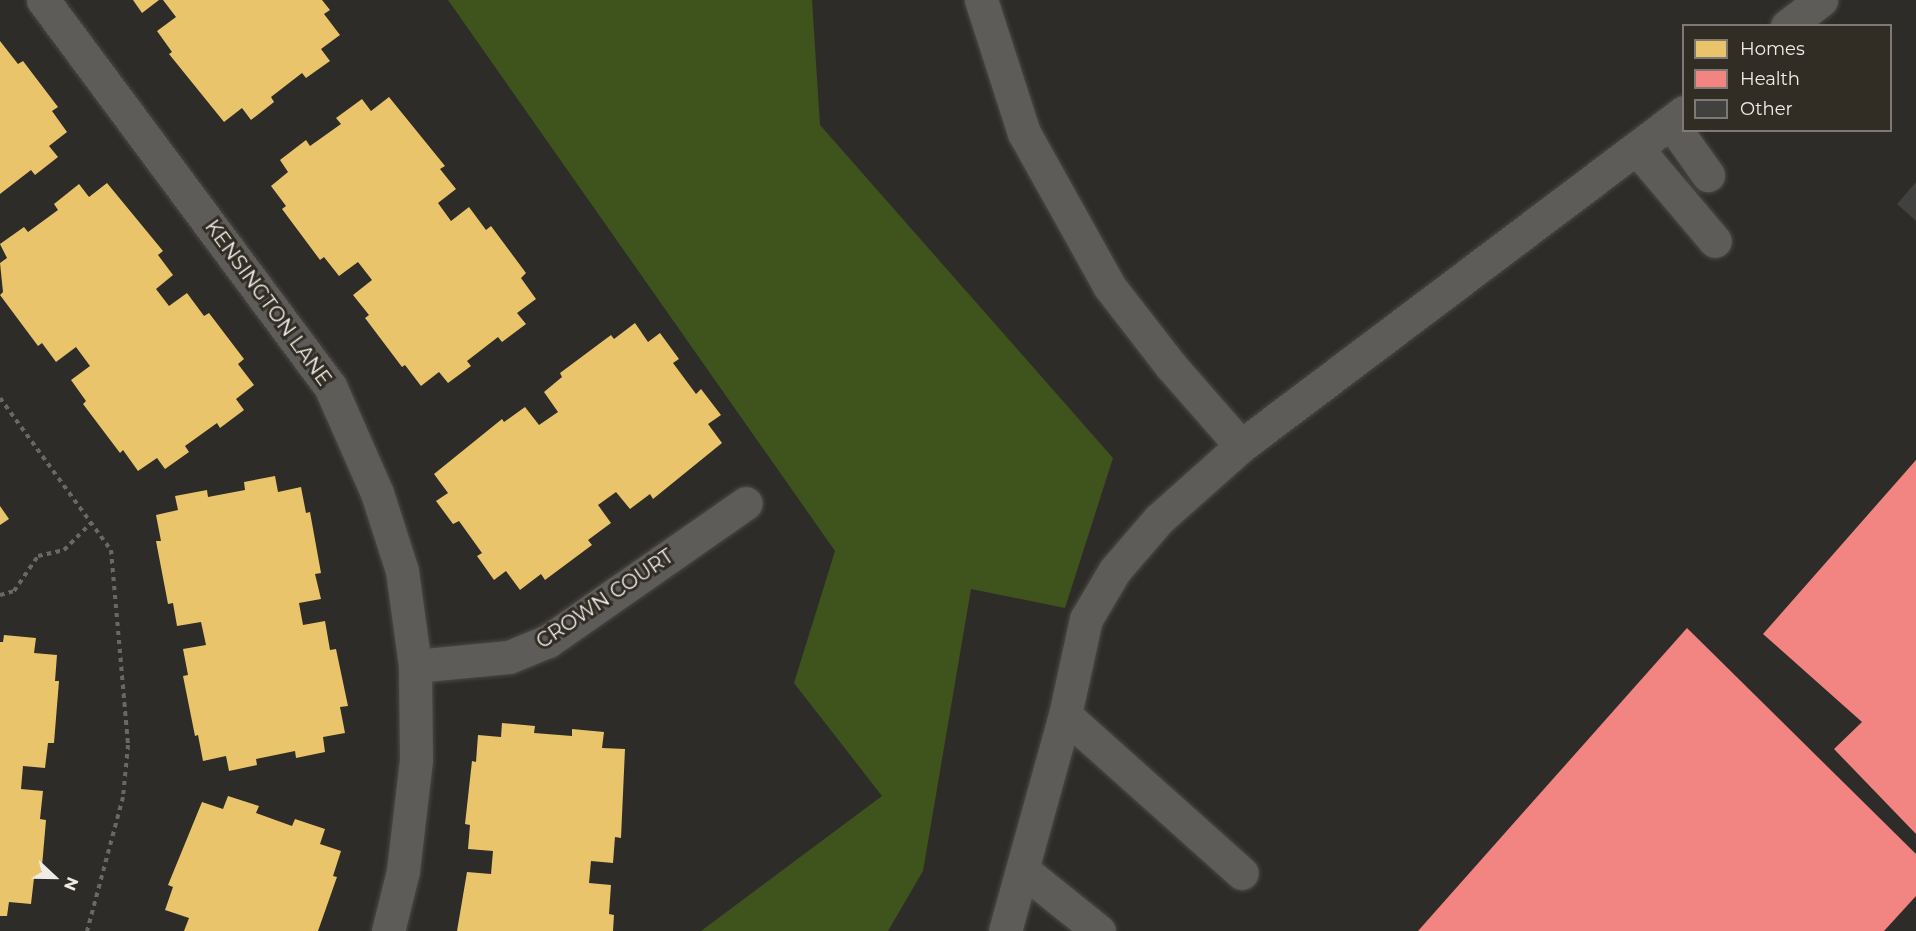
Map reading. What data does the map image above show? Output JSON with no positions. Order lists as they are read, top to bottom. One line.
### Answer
{"streets":{"street":["KENSINGTON LANE","CROWN COURT"]},"crossings":[["KENSINGTON LANE","CROWN COURT"]],"legend":["Homes","Health","Other"],"north":"right"}
